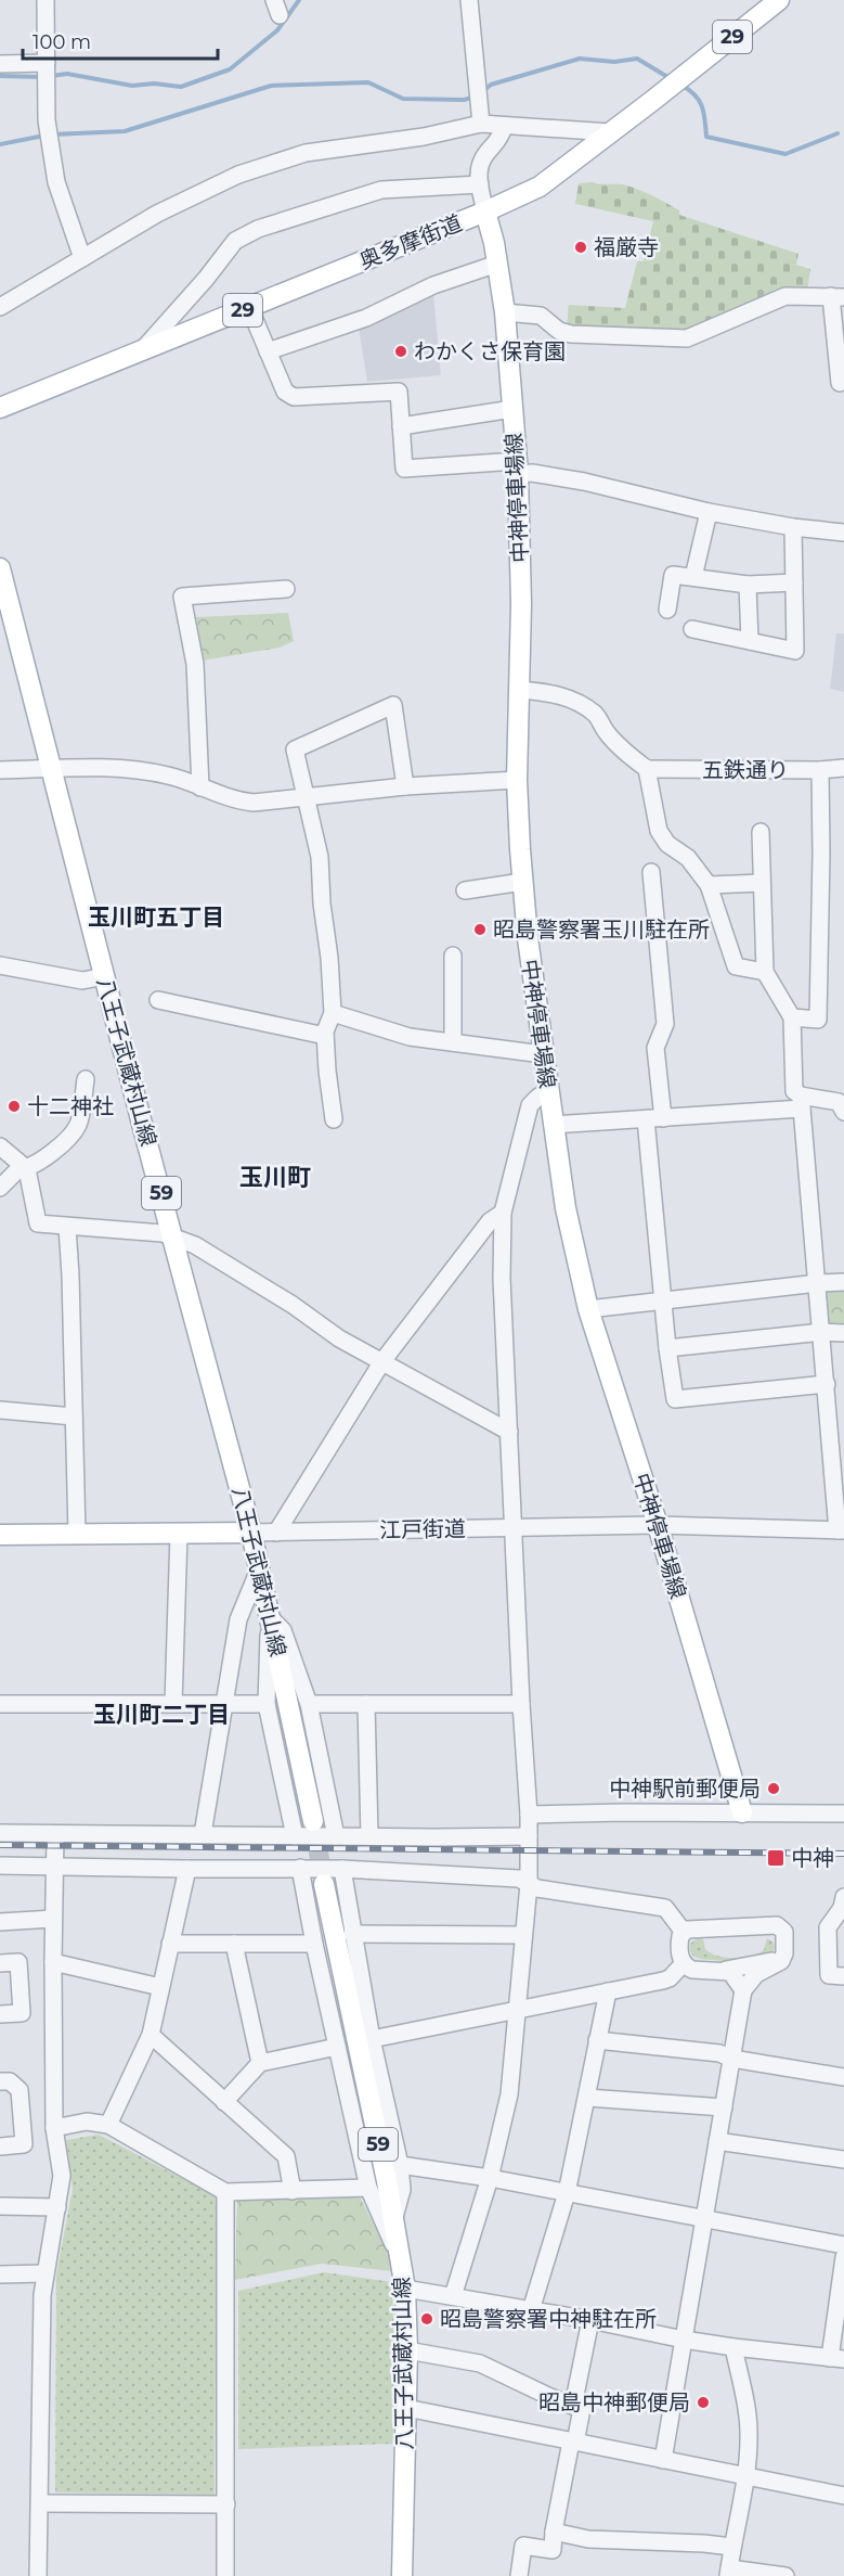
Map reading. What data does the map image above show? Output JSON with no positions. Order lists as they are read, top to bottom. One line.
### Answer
{"streets":{"main road":["29","奥多摩街道","中神停車場線","八王子武蔵村山線","59","江戸街道"],"street":["五鉄通り"]},"crossings":[["奥多摩街道","中神停車場線"],["中神停車場線","江戸街道"],["八王子武蔵村山線","江戸街道"]],"districts":["玉川町五丁目","玉川町","玉川町二丁目"],"places":{"other":["福厳寺","わかくさ保育園","昭島警察署玉川駐在所","十二神社","中神駅前郵便局","昭島警察署中神駐在所","昭島中神郵便局"],"transit":["中神"]},"scale_bar":"100 m"}
